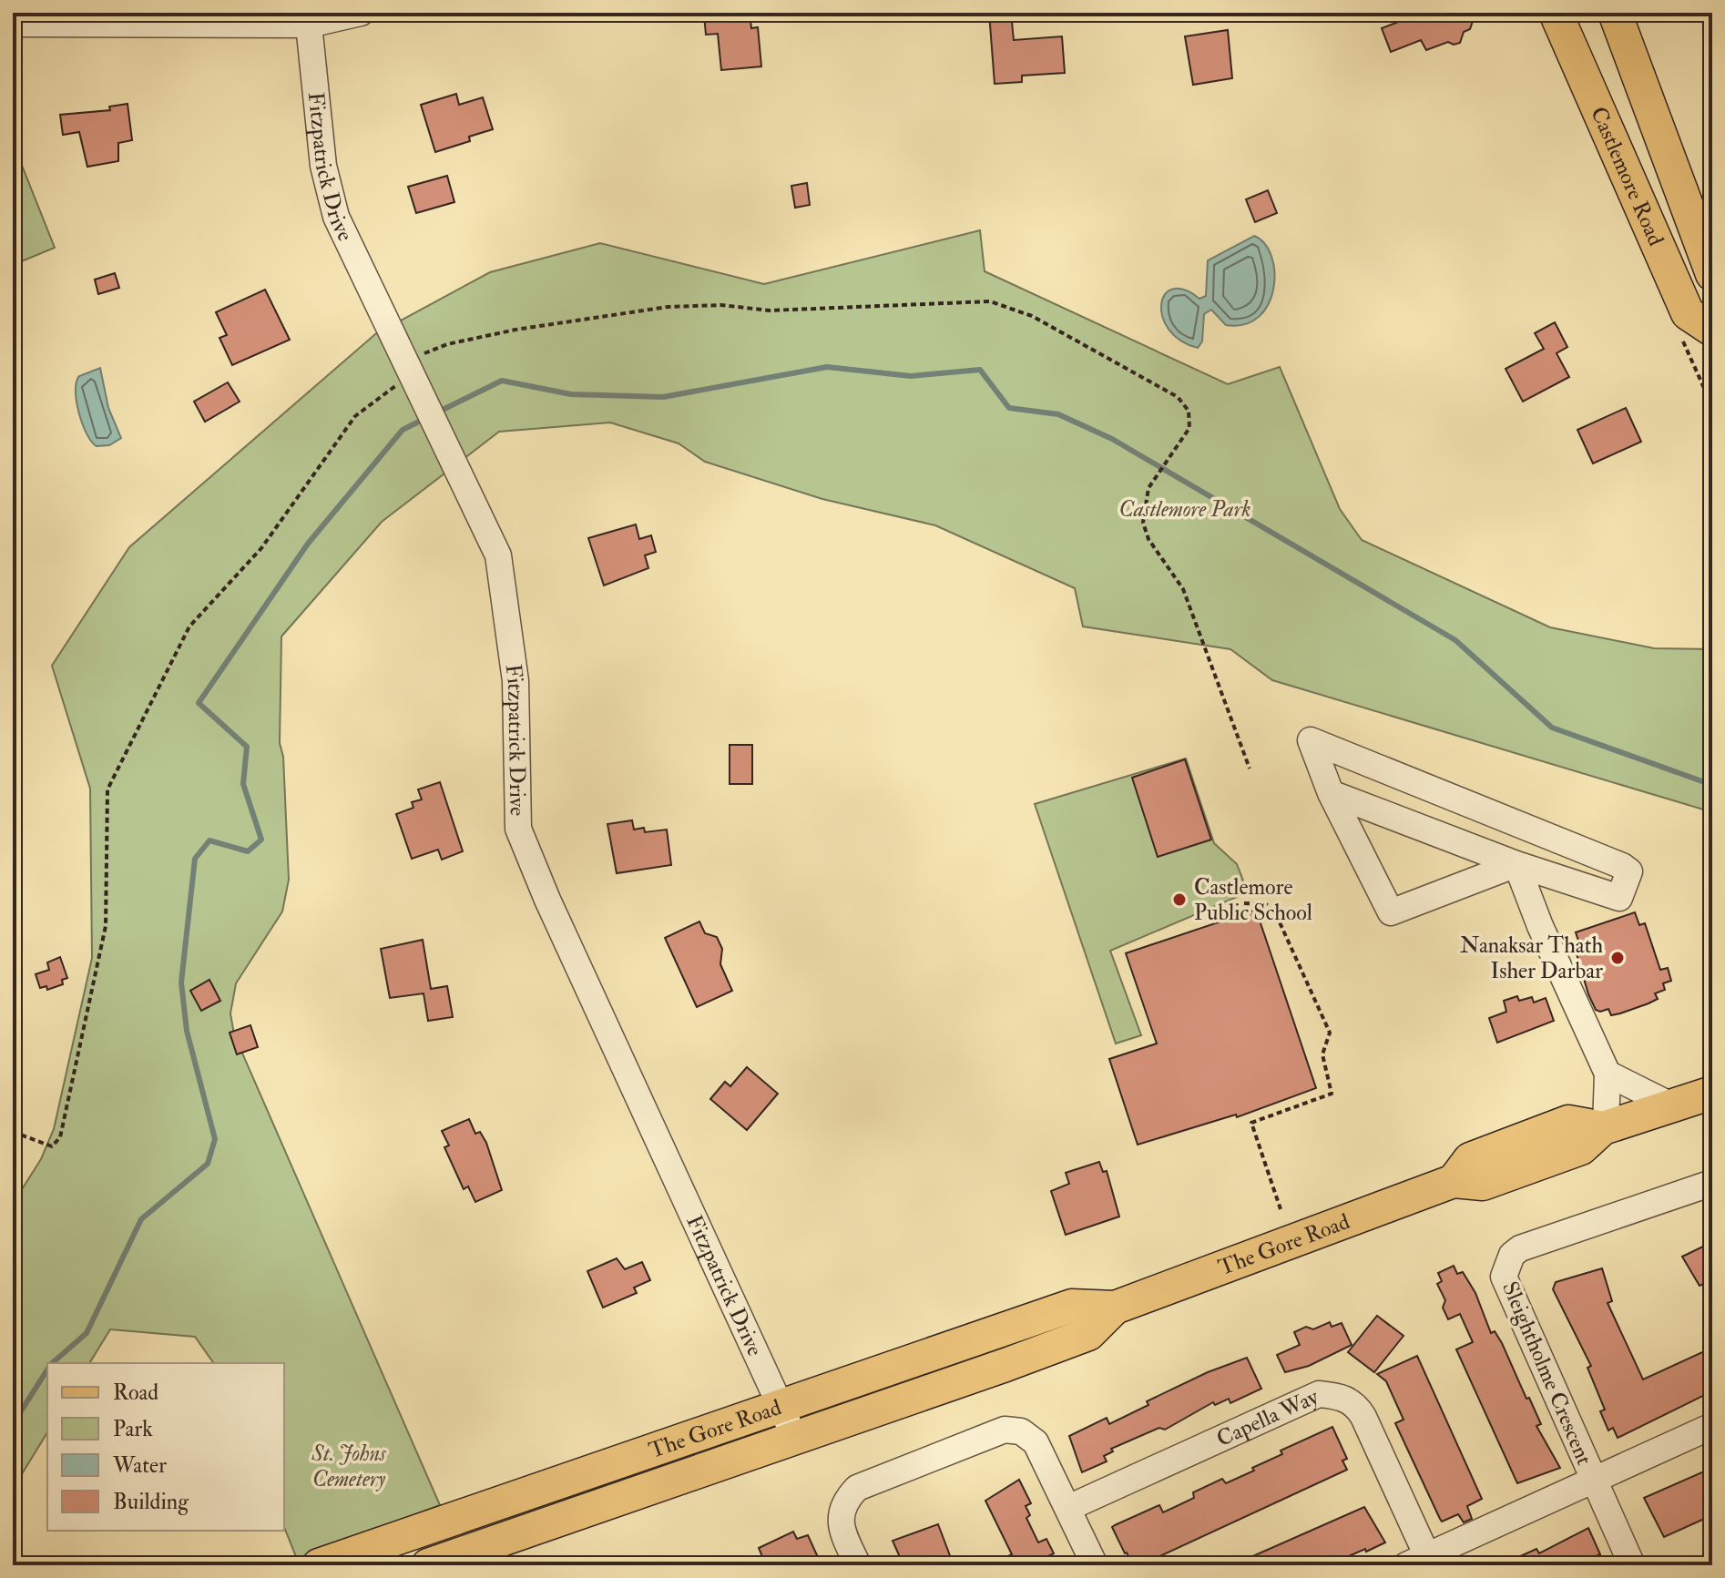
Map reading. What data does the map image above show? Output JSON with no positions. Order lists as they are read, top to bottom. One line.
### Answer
{"streets":{"main road":["Castlemore Road","The Gore Road"],"street":["Fitzpatrick Drive","Sleightholme Crescent","Capella Way"]},"crossings":[["Fitzpatrick Drive","The Gore Road"]],"parks":["Castlemore Park","St. Johns Cemetery"],"places":["Castlemore Public School","Nanaksar Thath Isher Darbar"],"legend":["Road","Park","Water","Building"]}
